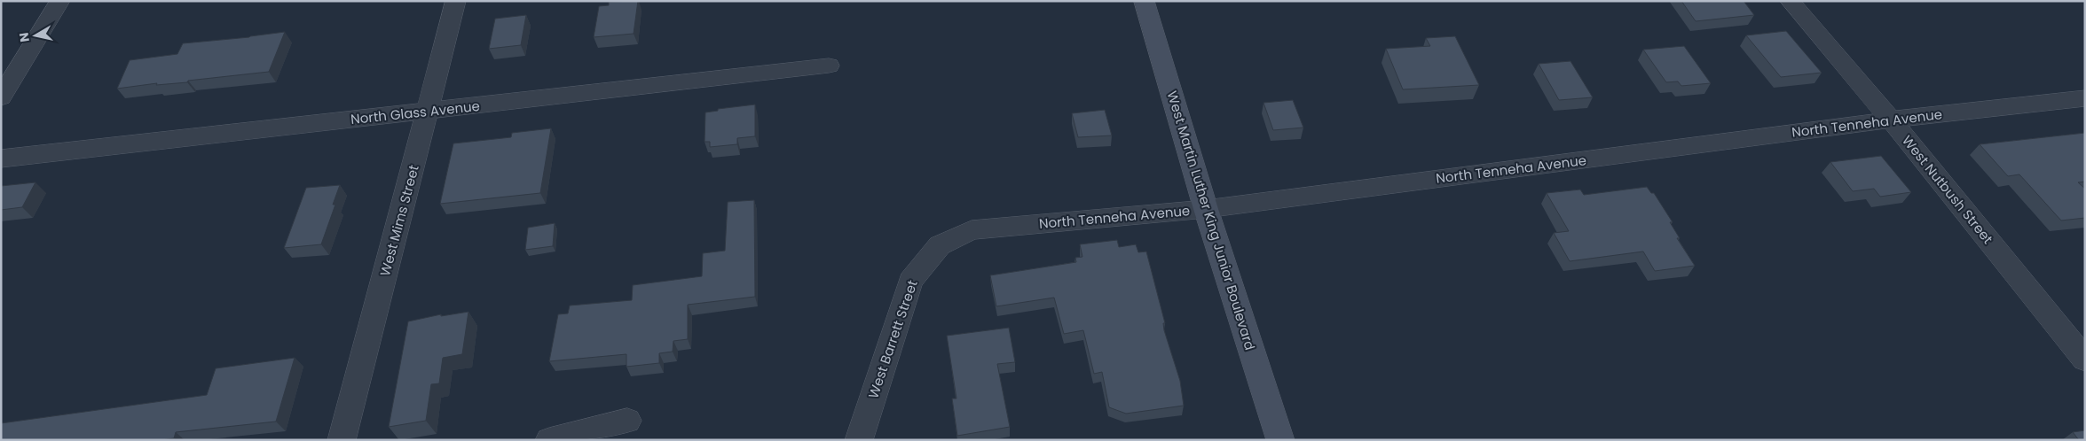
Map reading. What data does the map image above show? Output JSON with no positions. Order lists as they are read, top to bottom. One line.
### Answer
{"streets":{"main road":["West Martin Luther King Junior Boulevard"],"street":["North Glass Avenue","North Tenneha Avenue","West Nutbush Street","West Mims Street","West Barrett Street"]},"crossings":[["North Glass Avenue","West Mims Street"],["North Tenneha Avenue","West Nutbush Street"],["North Tenneha Avenue","West Martin Luther King Junior Boulevard"],["North Tenneha Avenue","West Barrett Street"]],"north":"left"}
